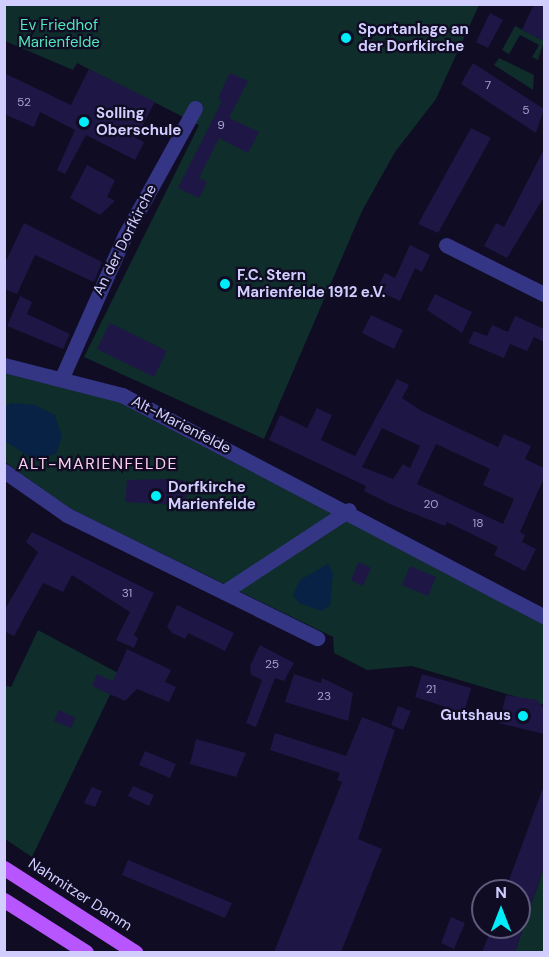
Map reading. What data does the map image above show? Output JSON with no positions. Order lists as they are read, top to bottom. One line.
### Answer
{"streets":{"main road":["Nahmitzer Damm"],"street":["An der Dorfkirche","Alt-Marienfelde"]},"crossings":[["An der Dorfkirche","Alt-Marienfelde"]],"districts":["ALT-MARIENFELDE"],"parks":["Ev Friedhof Marienfelde"],"places":["Sportanlage an der Dorfkirche","Solling Oberschule","F.C. Stern Marienfelde 1912 e.V.","Dorfkirche Marienfelde","Gutshaus"],"house_numbers":["7","52","5","9","20","18","31","25","21","23"],"north":"top"}
